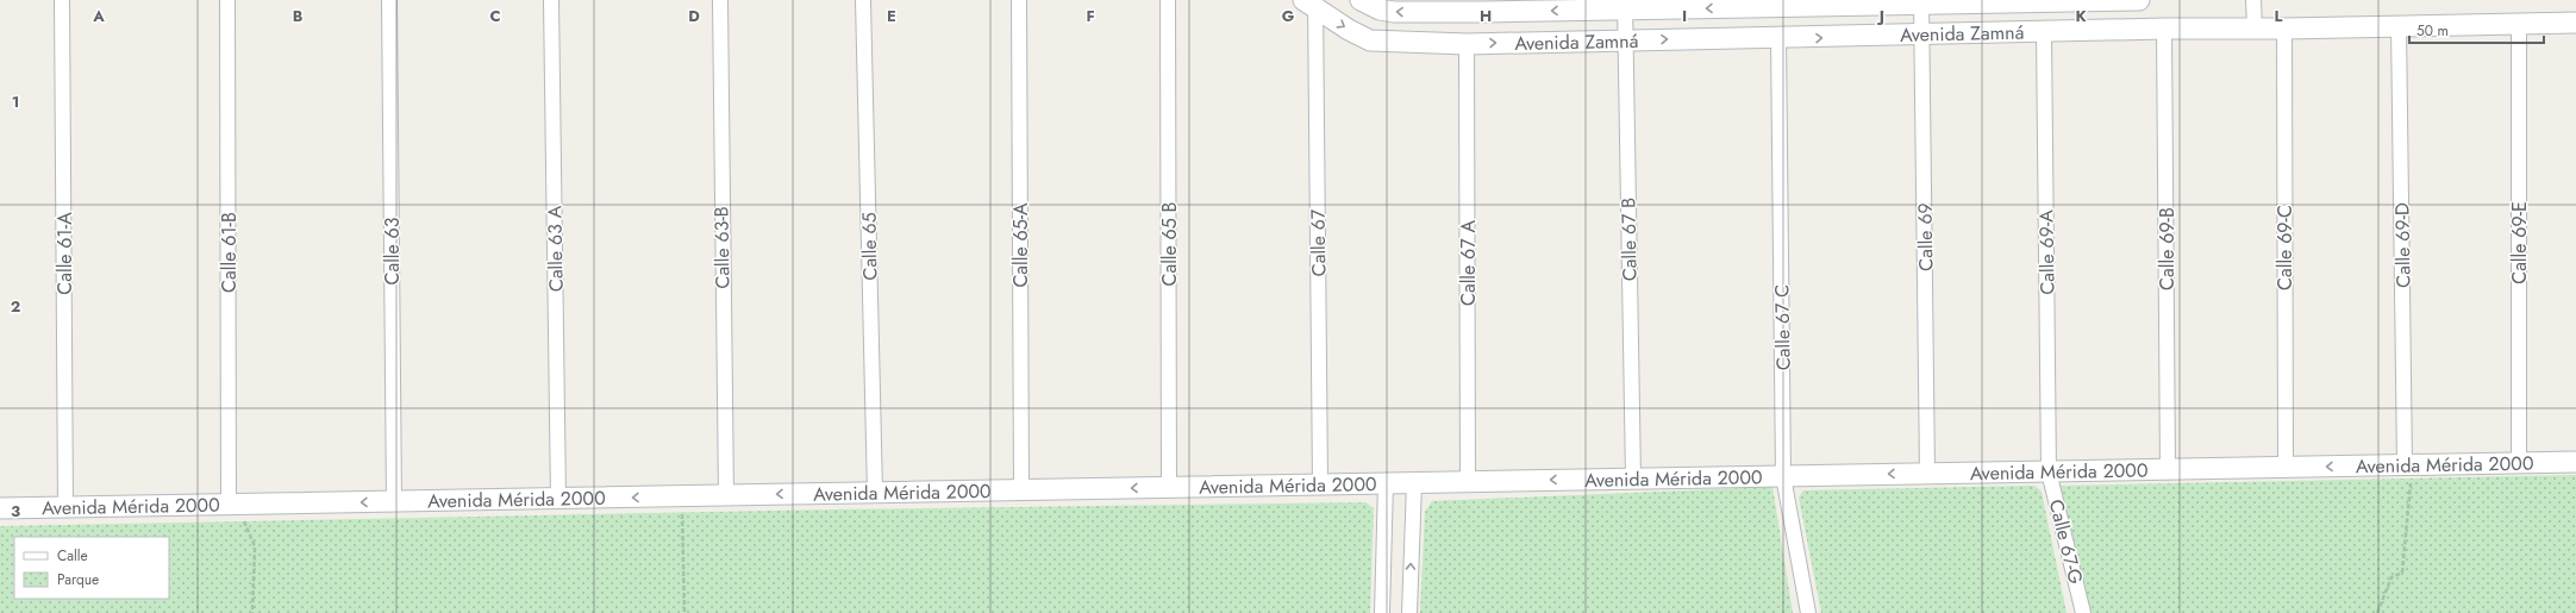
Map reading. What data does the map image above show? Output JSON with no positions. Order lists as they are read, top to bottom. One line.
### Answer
{"streets":{"main road":["Avenida Zamná","Avenida Mérida 2000"],"street":["Calle 69","Calle 67 B","Calle 67","Calle 69-E","Calle 65 B","Calle 65-A","Calle 69-D","Calle 65","Calle 63-B","Calle 69-C","Calle 63 A","Calle 69-B","Calle 63","Calle 61-B","Calle 69-A","Calle 61-A","Calle 67 A","Calle 67 C","Calle 67-G"]},"crossings":[["Avenida Zamná","Calle 69"],["Avenida Zamná","Calle 67 B"],["Avenida Zamná","Calle 67"],["Avenida Zamná","Calle 69-E"],["Avenida Zamná","Calle 69-D"],["Avenida Zamná","Calle 69-C"],["Avenida Zamná","Calle 69-B"],["Avenida Zamná","Calle 69-A"],["Avenida Zamná","Calle 67 A"],["Avenida Zamná","Calle 67 C"],["Calle 69","Avenida Mérida 2000"],["Calle 67 B","Avenida Mérida 2000"],["Calle 67","Avenida Mérida 2000"],["Calle 69-E","Avenida Mérida 2000"],["Calle 65 B","Avenida Mérida 2000"],["Calle 65-A","Avenida Mérida 2000"],["Calle 69-D","Avenida Mérida 2000"],["Calle 65","Avenida Mérida 2000"],["Calle 63-B","Avenida Mérida 2000"],["Calle 69-C","Avenida Mérida 2000"],["Calle 63 A","Avenida Mérida 2000"],["Calle 69-B","Avenida Mérida 2000"],["Calle 63","Avenida Mérida 2000"],["Calle 61-B","Avenida Mérida 2000"],["Calle 69-A","Avenida Mérida 2000"],["Calle 69-A","Calle 67-G"],["Calle 61-A","Avenida Mérida 2000"],["Calle 67 A","Avenida Mérida 2000"],["Calle 67 C","Avenida Mérida 2000"],["Avenida Mérida 2000","Calle 67-G"]],"one_way":["Avenida Mérida 2000"],"legend":["Calle","Parque"],"scale_bar":"50 m","grid":{"columns":["A","B","C","D","E","F","G","H","I","J","K","L"],"rows":["1","2","3"]}}
